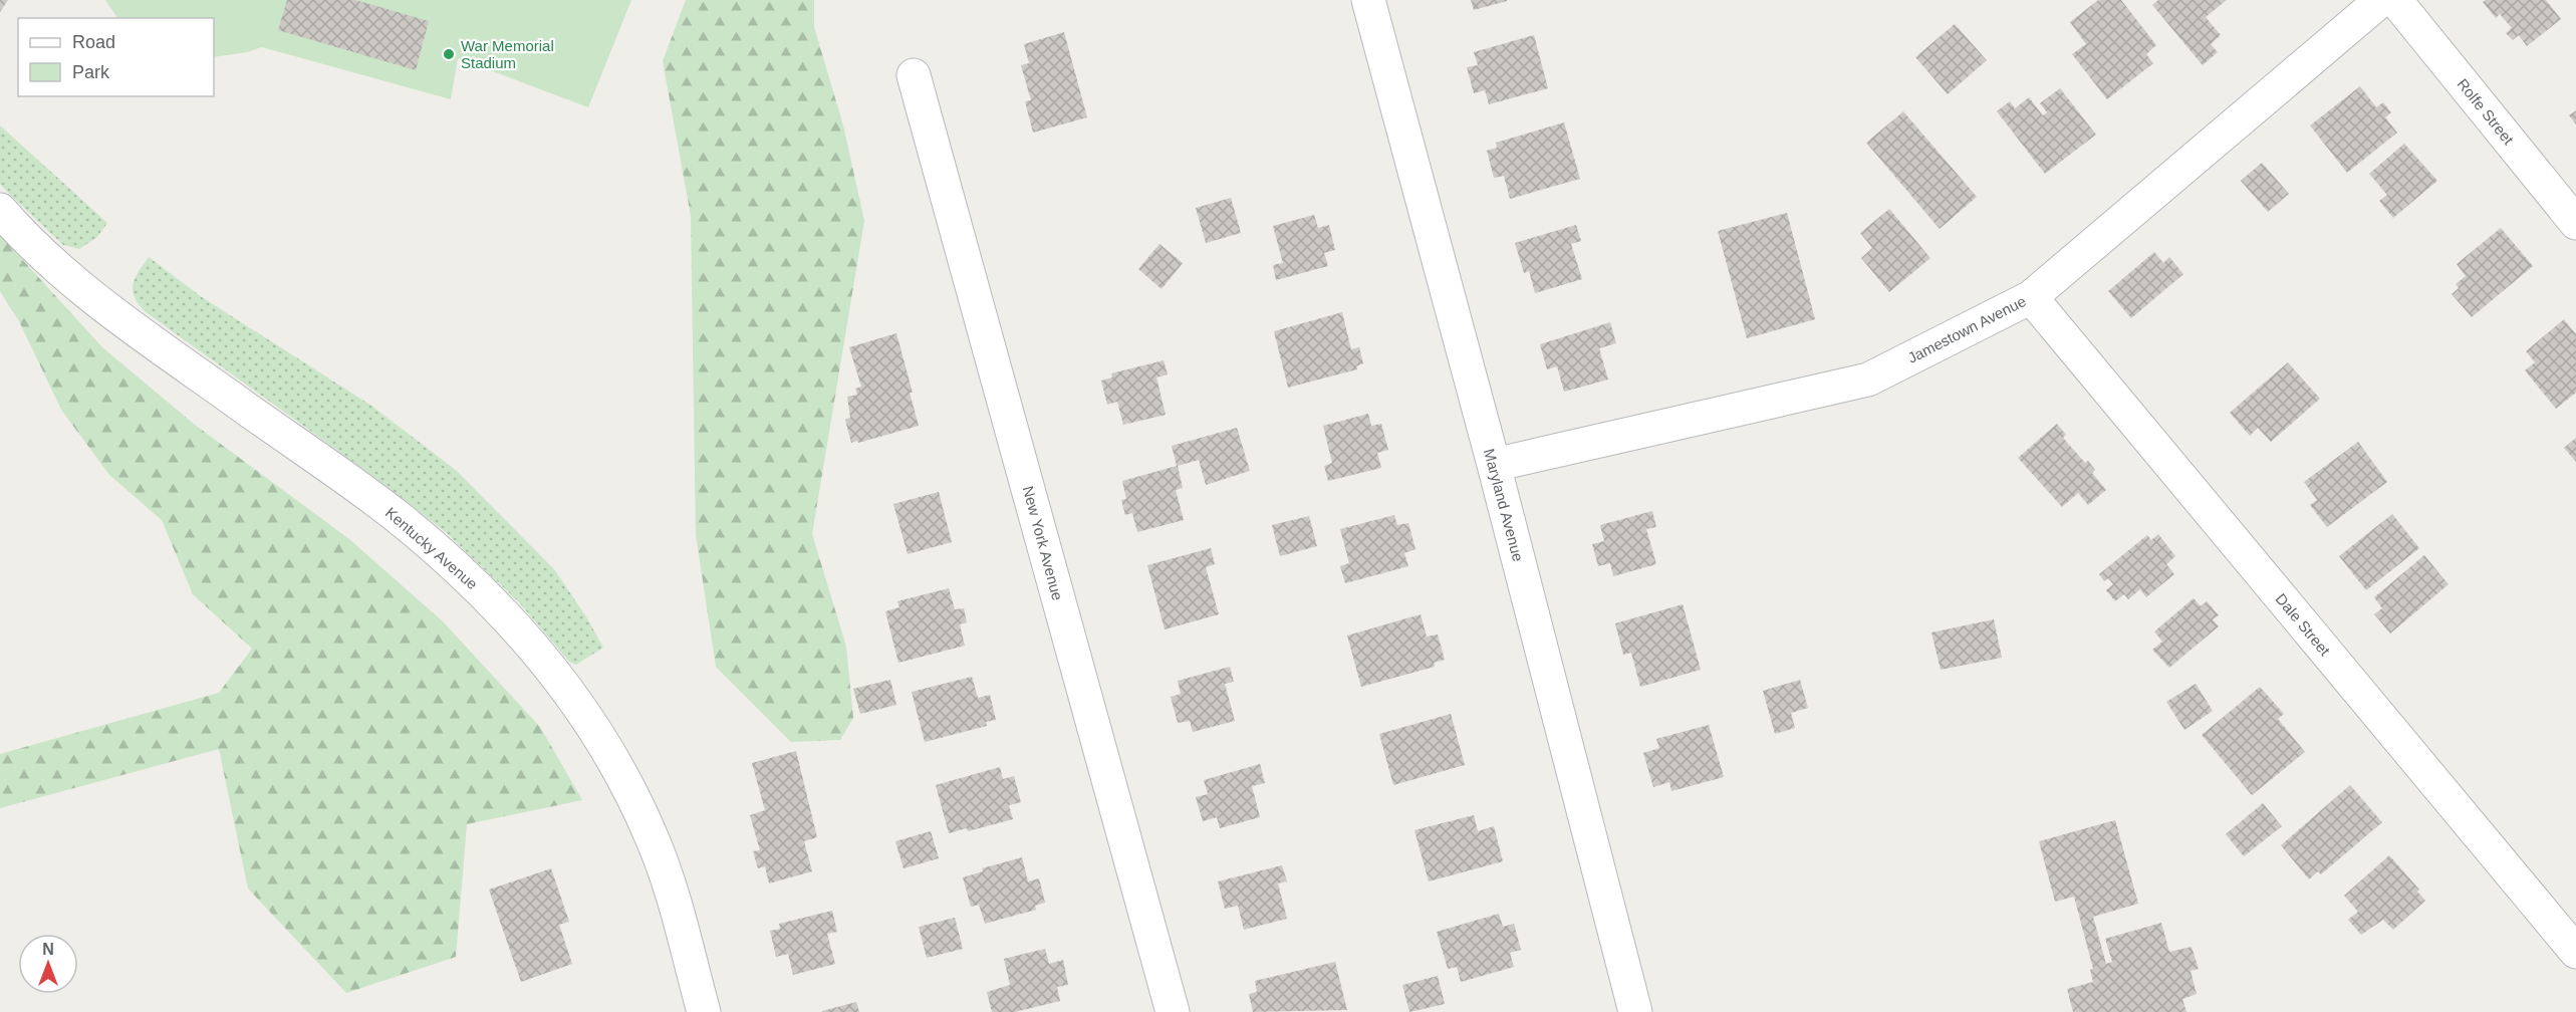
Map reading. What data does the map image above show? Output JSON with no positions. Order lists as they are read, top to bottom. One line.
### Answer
{"streets":{"street":["Rolfe Street","Jamestown Avenue","Maryland Avenue","New York Avenue","Kentucky Avenue","Dale Street"]},"crossings":[["Jamestown Avenue","Maryland Avenue"],["Jamestown Avenue","Dale Street"]],"places":["War Memorial Stadium"],"legend":["Road","Park"],"north":"top"}
